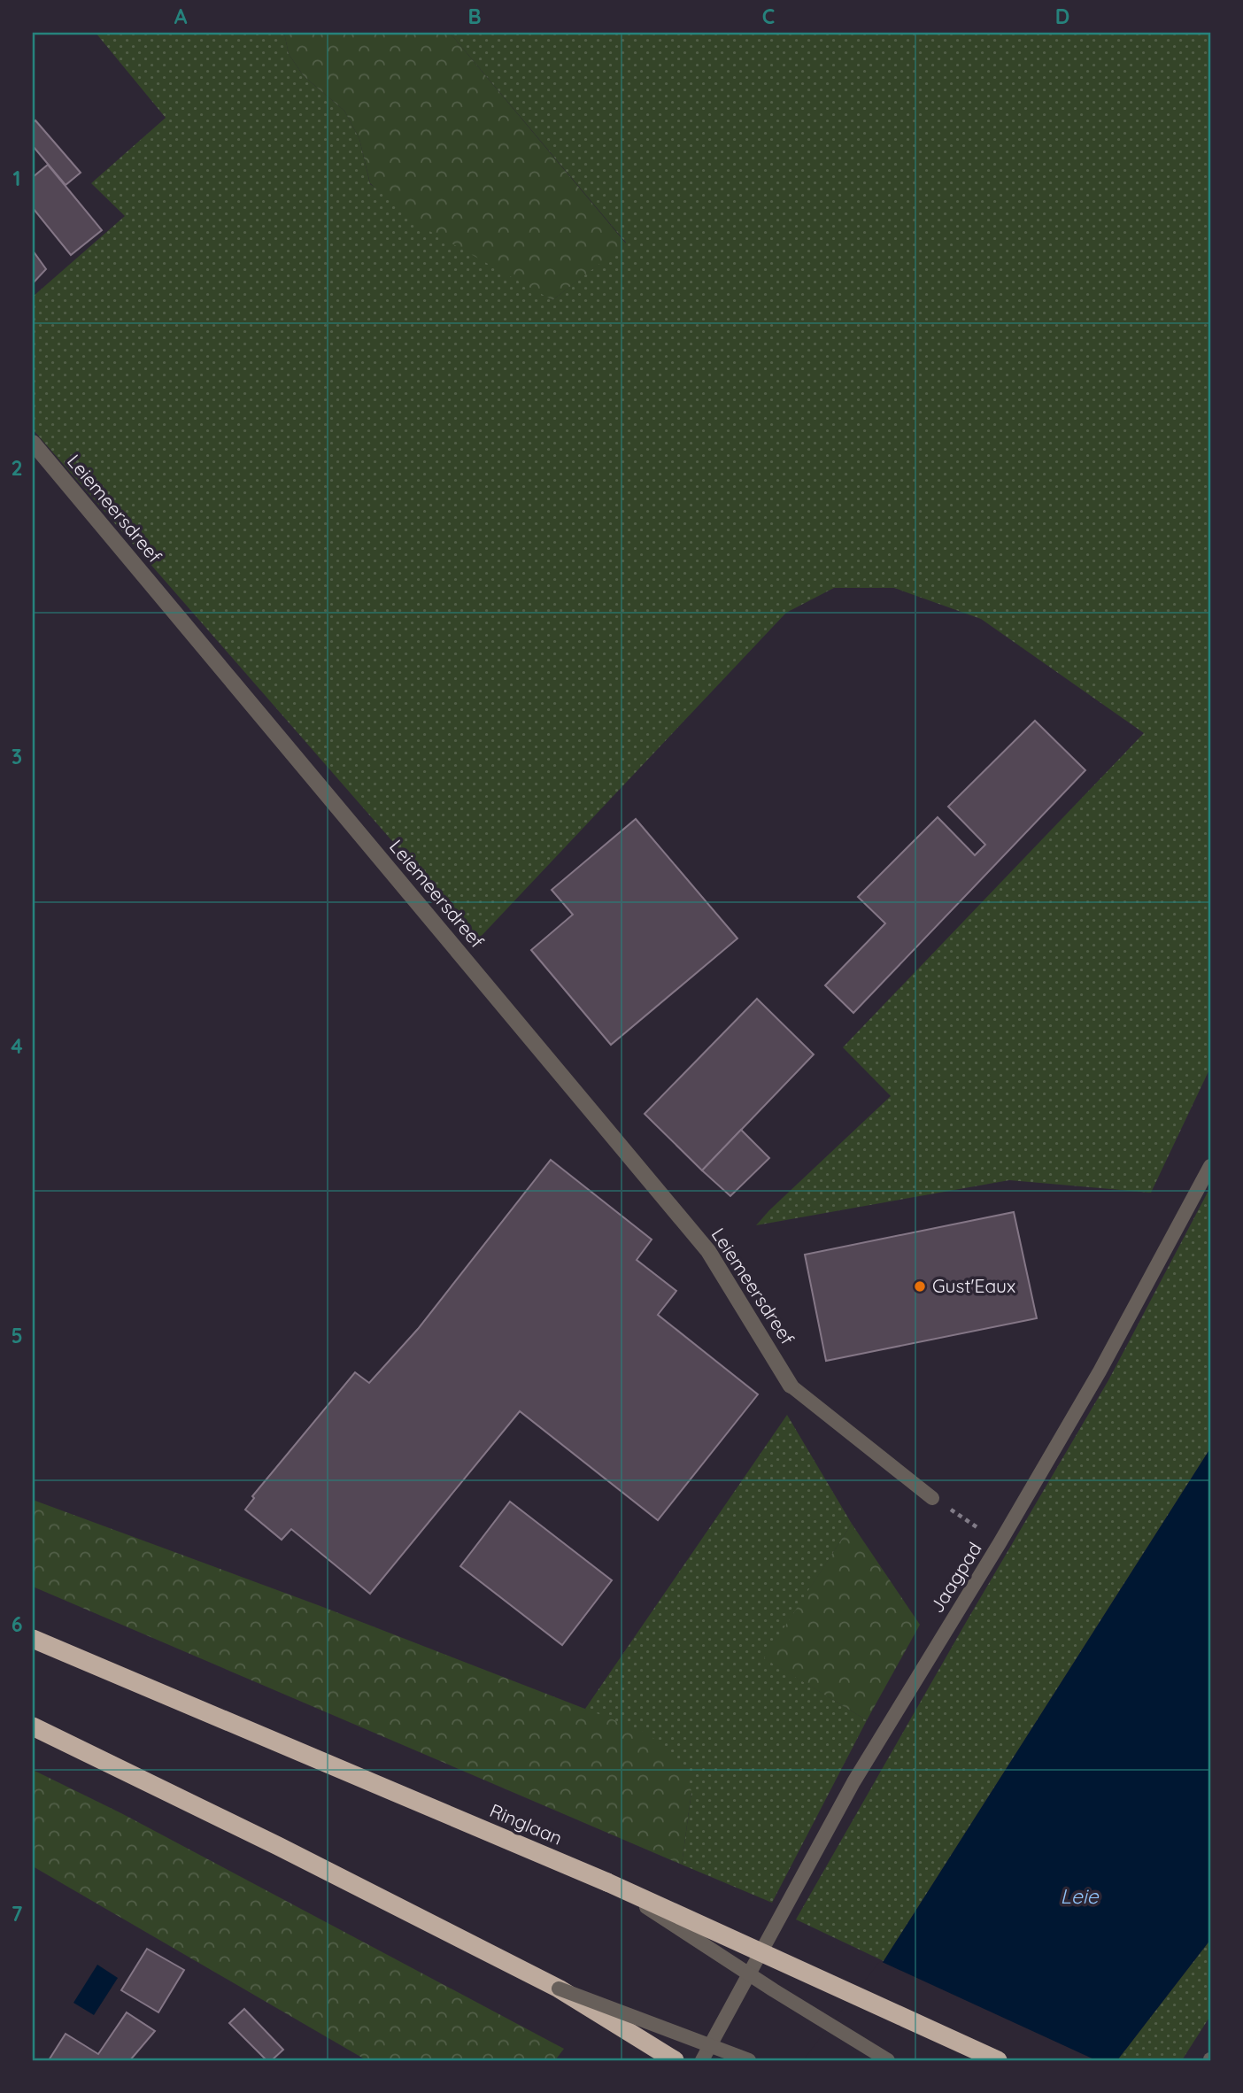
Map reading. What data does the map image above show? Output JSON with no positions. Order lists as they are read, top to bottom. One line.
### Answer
{"streets":{"highway":["Ringlaan"],"street":["Leiemeersdreef"],"lane":["Jaagpad"]},"water":["Leie"],"places":["Gust'Eaux"],"grid":{"columns":["A","B","C","D"],"rows":["1","2","3","4","5","6","7"]}}
